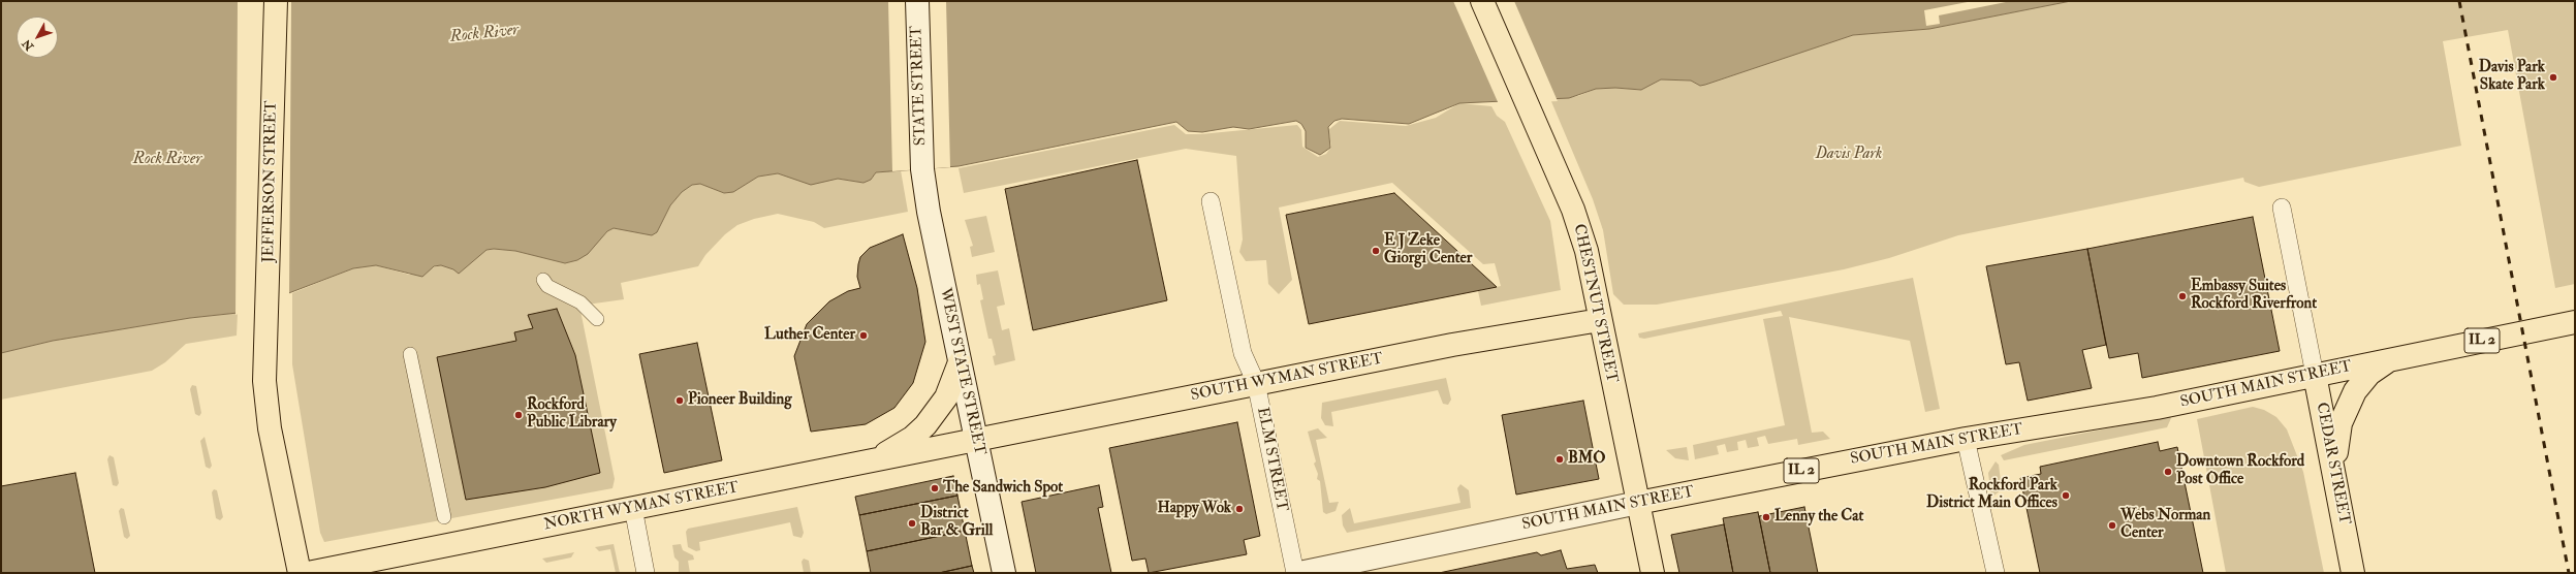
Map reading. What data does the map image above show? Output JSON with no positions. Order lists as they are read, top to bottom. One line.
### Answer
{"streets":{"main road":["STATE STREET","JEFFERSON STREET","CHESTNUT STREET","IL 2","WEST STATE STREET","SOUTH WYMAN STREET","SOUTH MAIN STREET","CEDAR STREET","NORTH WYMAN STREET"],"street":["ELM STREET"]},"crossings":[["STATE STREET","WEST STATE STREET"],["CHESTNUT STREET","SOUTH WYMAN STREET"],["CHESTNUT STREET","SOUTH MAIN STREET"],["IL 2","SOUTH MAIN STREET"],["IL 2","CEDAR STREET"],["WEST STATE STREET","SOUTH WYMAN STREET"],["WEST STATE STREET","NORTH WYMAN STREET"],["SOUTH WYMAN STREET","ELM STREET"],["SOUTH WYMAN STREET","NORTH WYMAN STREET"],["SOUTH MAIN STREET","CEDAR STREET"]],"water":["Rock River"],"parks":["Davis Park"],"places":["Davis Park Skate Park","E J Zeke Giorgi Center","Embassy Suites Rockford Riverfront","Luther Center","Pioneer Building","Rockford Public Library","BMO","Downtown Rockford Post Office","The Sandwich Spot","Rockford Park District Main Offices","Happy Wok","Lenny the Cat","District Bar & Grill","Webs Norman Center"],"north":"bottom left"}
